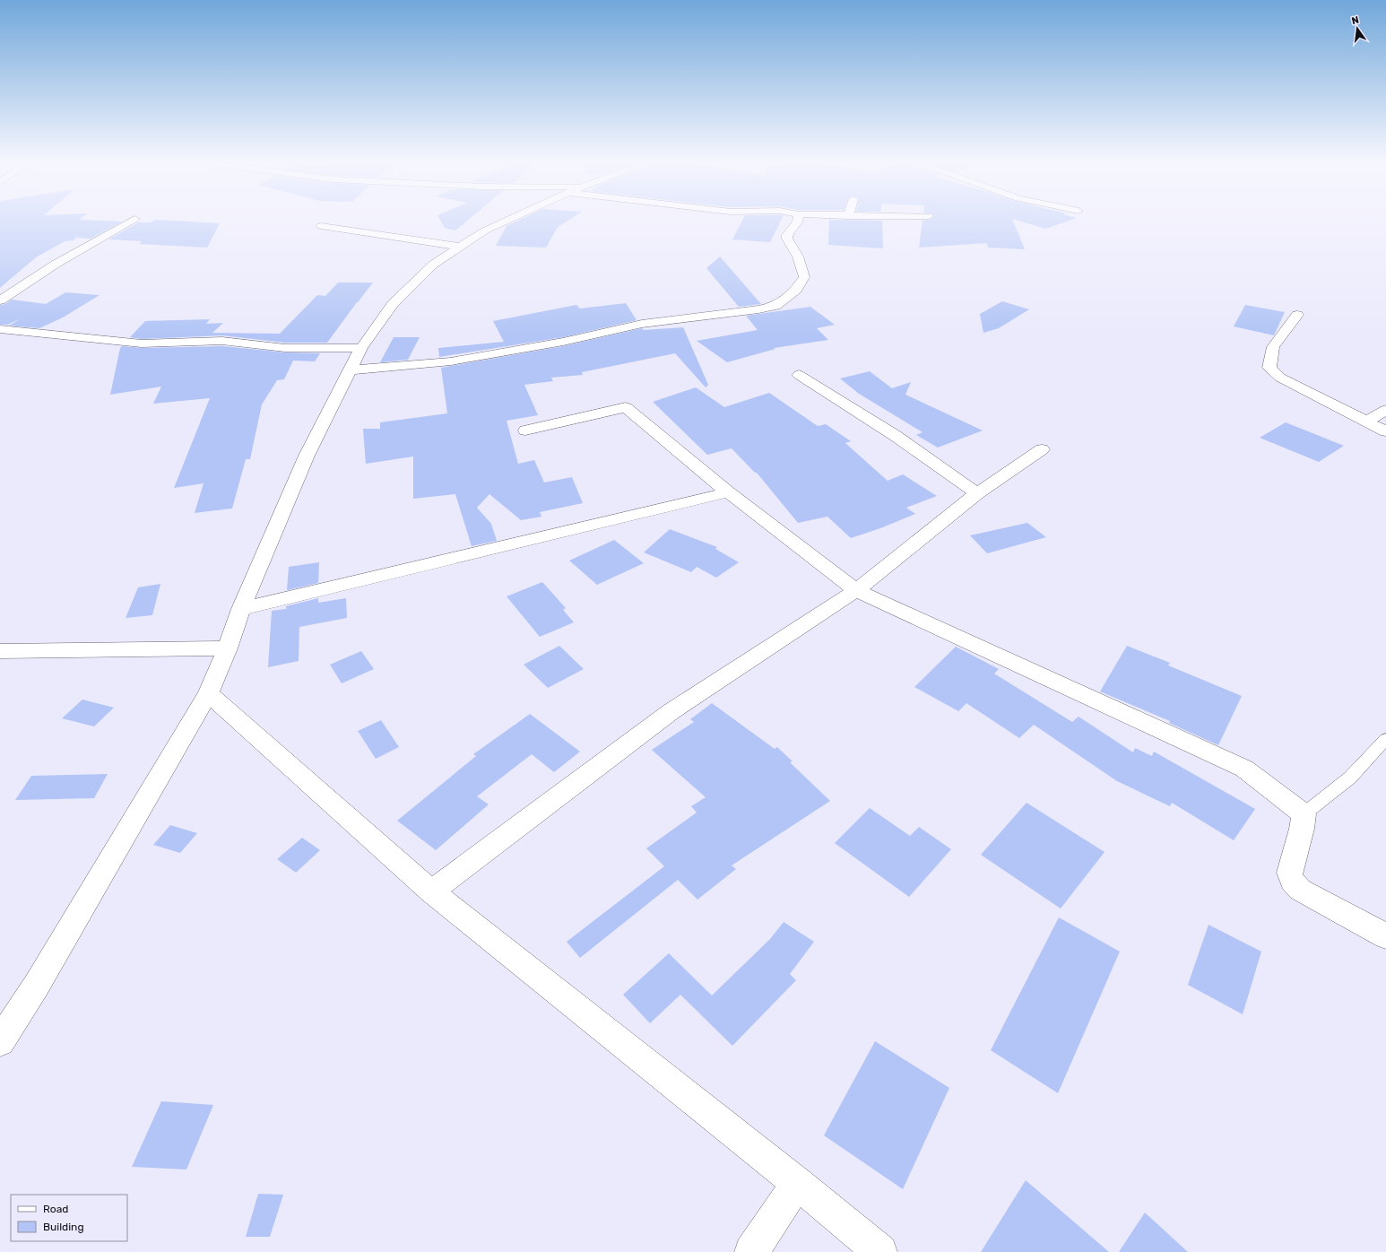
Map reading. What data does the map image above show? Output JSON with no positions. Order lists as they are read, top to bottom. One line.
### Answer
{"legend":["Road","Building"],"north":"top"}
